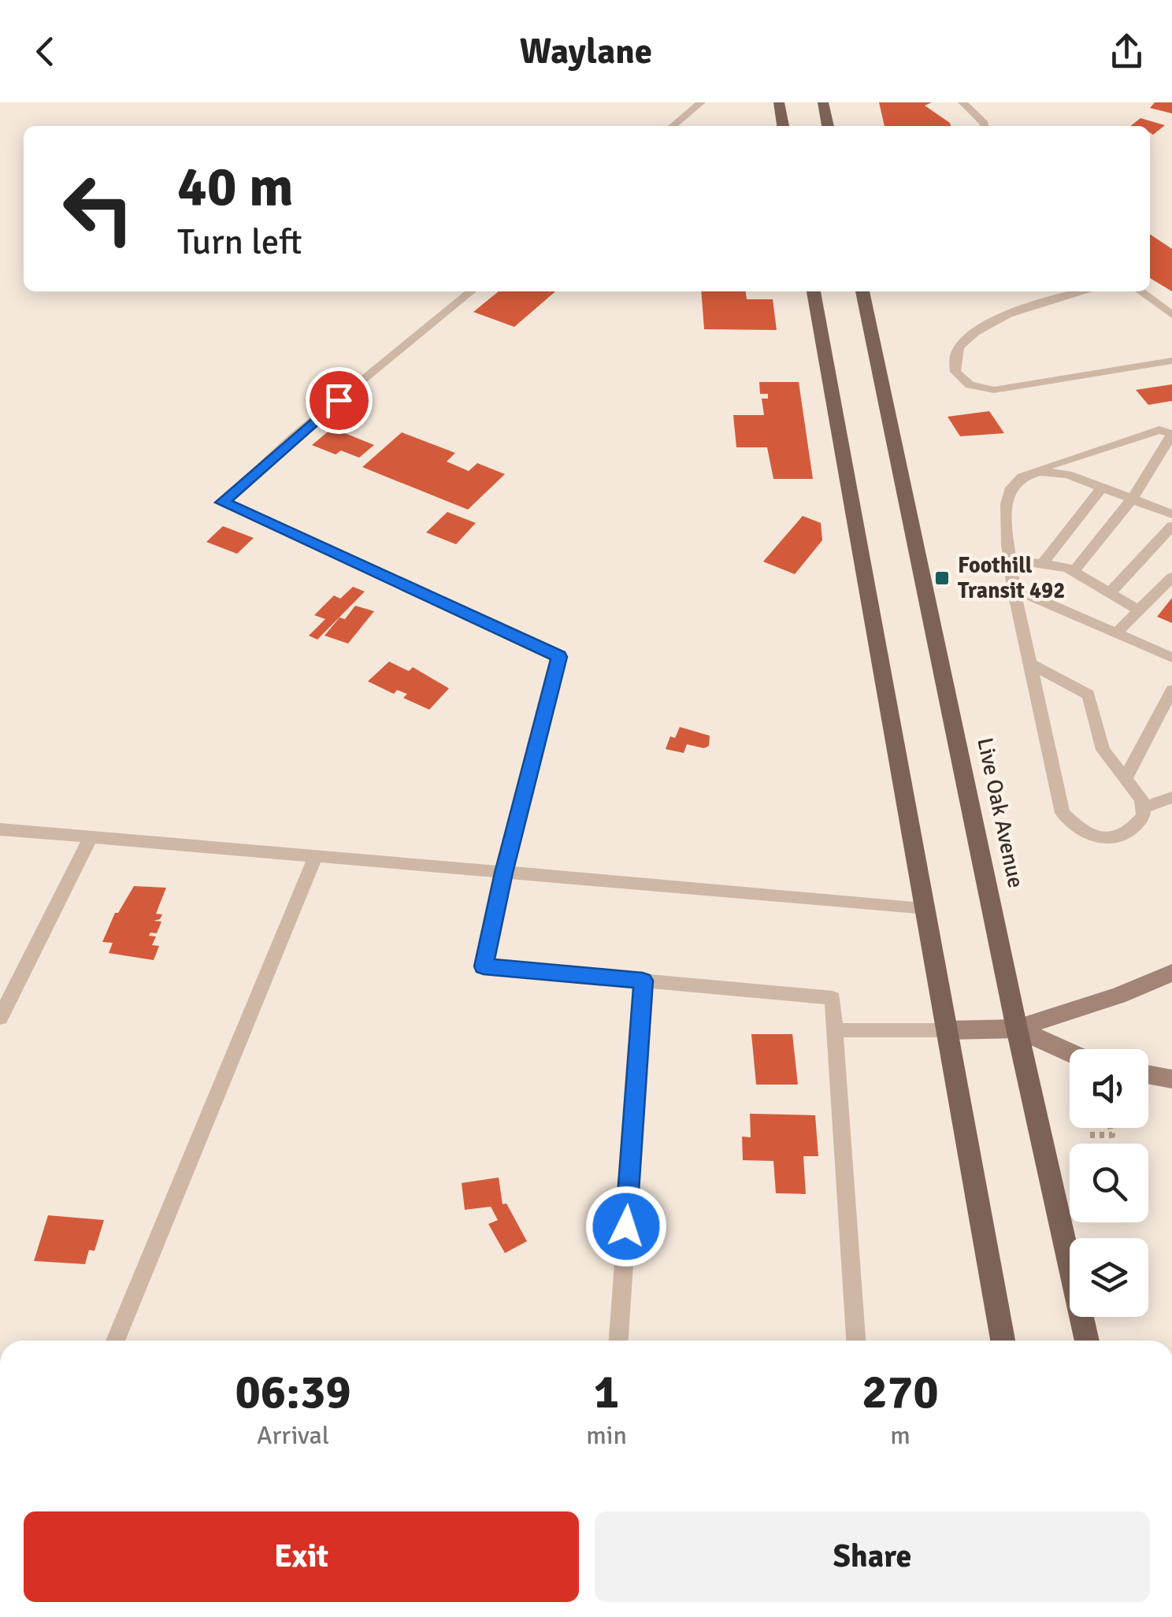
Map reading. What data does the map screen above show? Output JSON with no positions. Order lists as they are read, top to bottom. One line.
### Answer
{"streets":{"main road":["Live Oak Avenue"]},"places":{"transit":["Foothill Transit 492"]},"page":{"header":"Waylane","turn":["40 m","Turn left"],"eta":["06:39","Arrival","1","min","270","m"],"buttons":["Exit","Share"]}}
